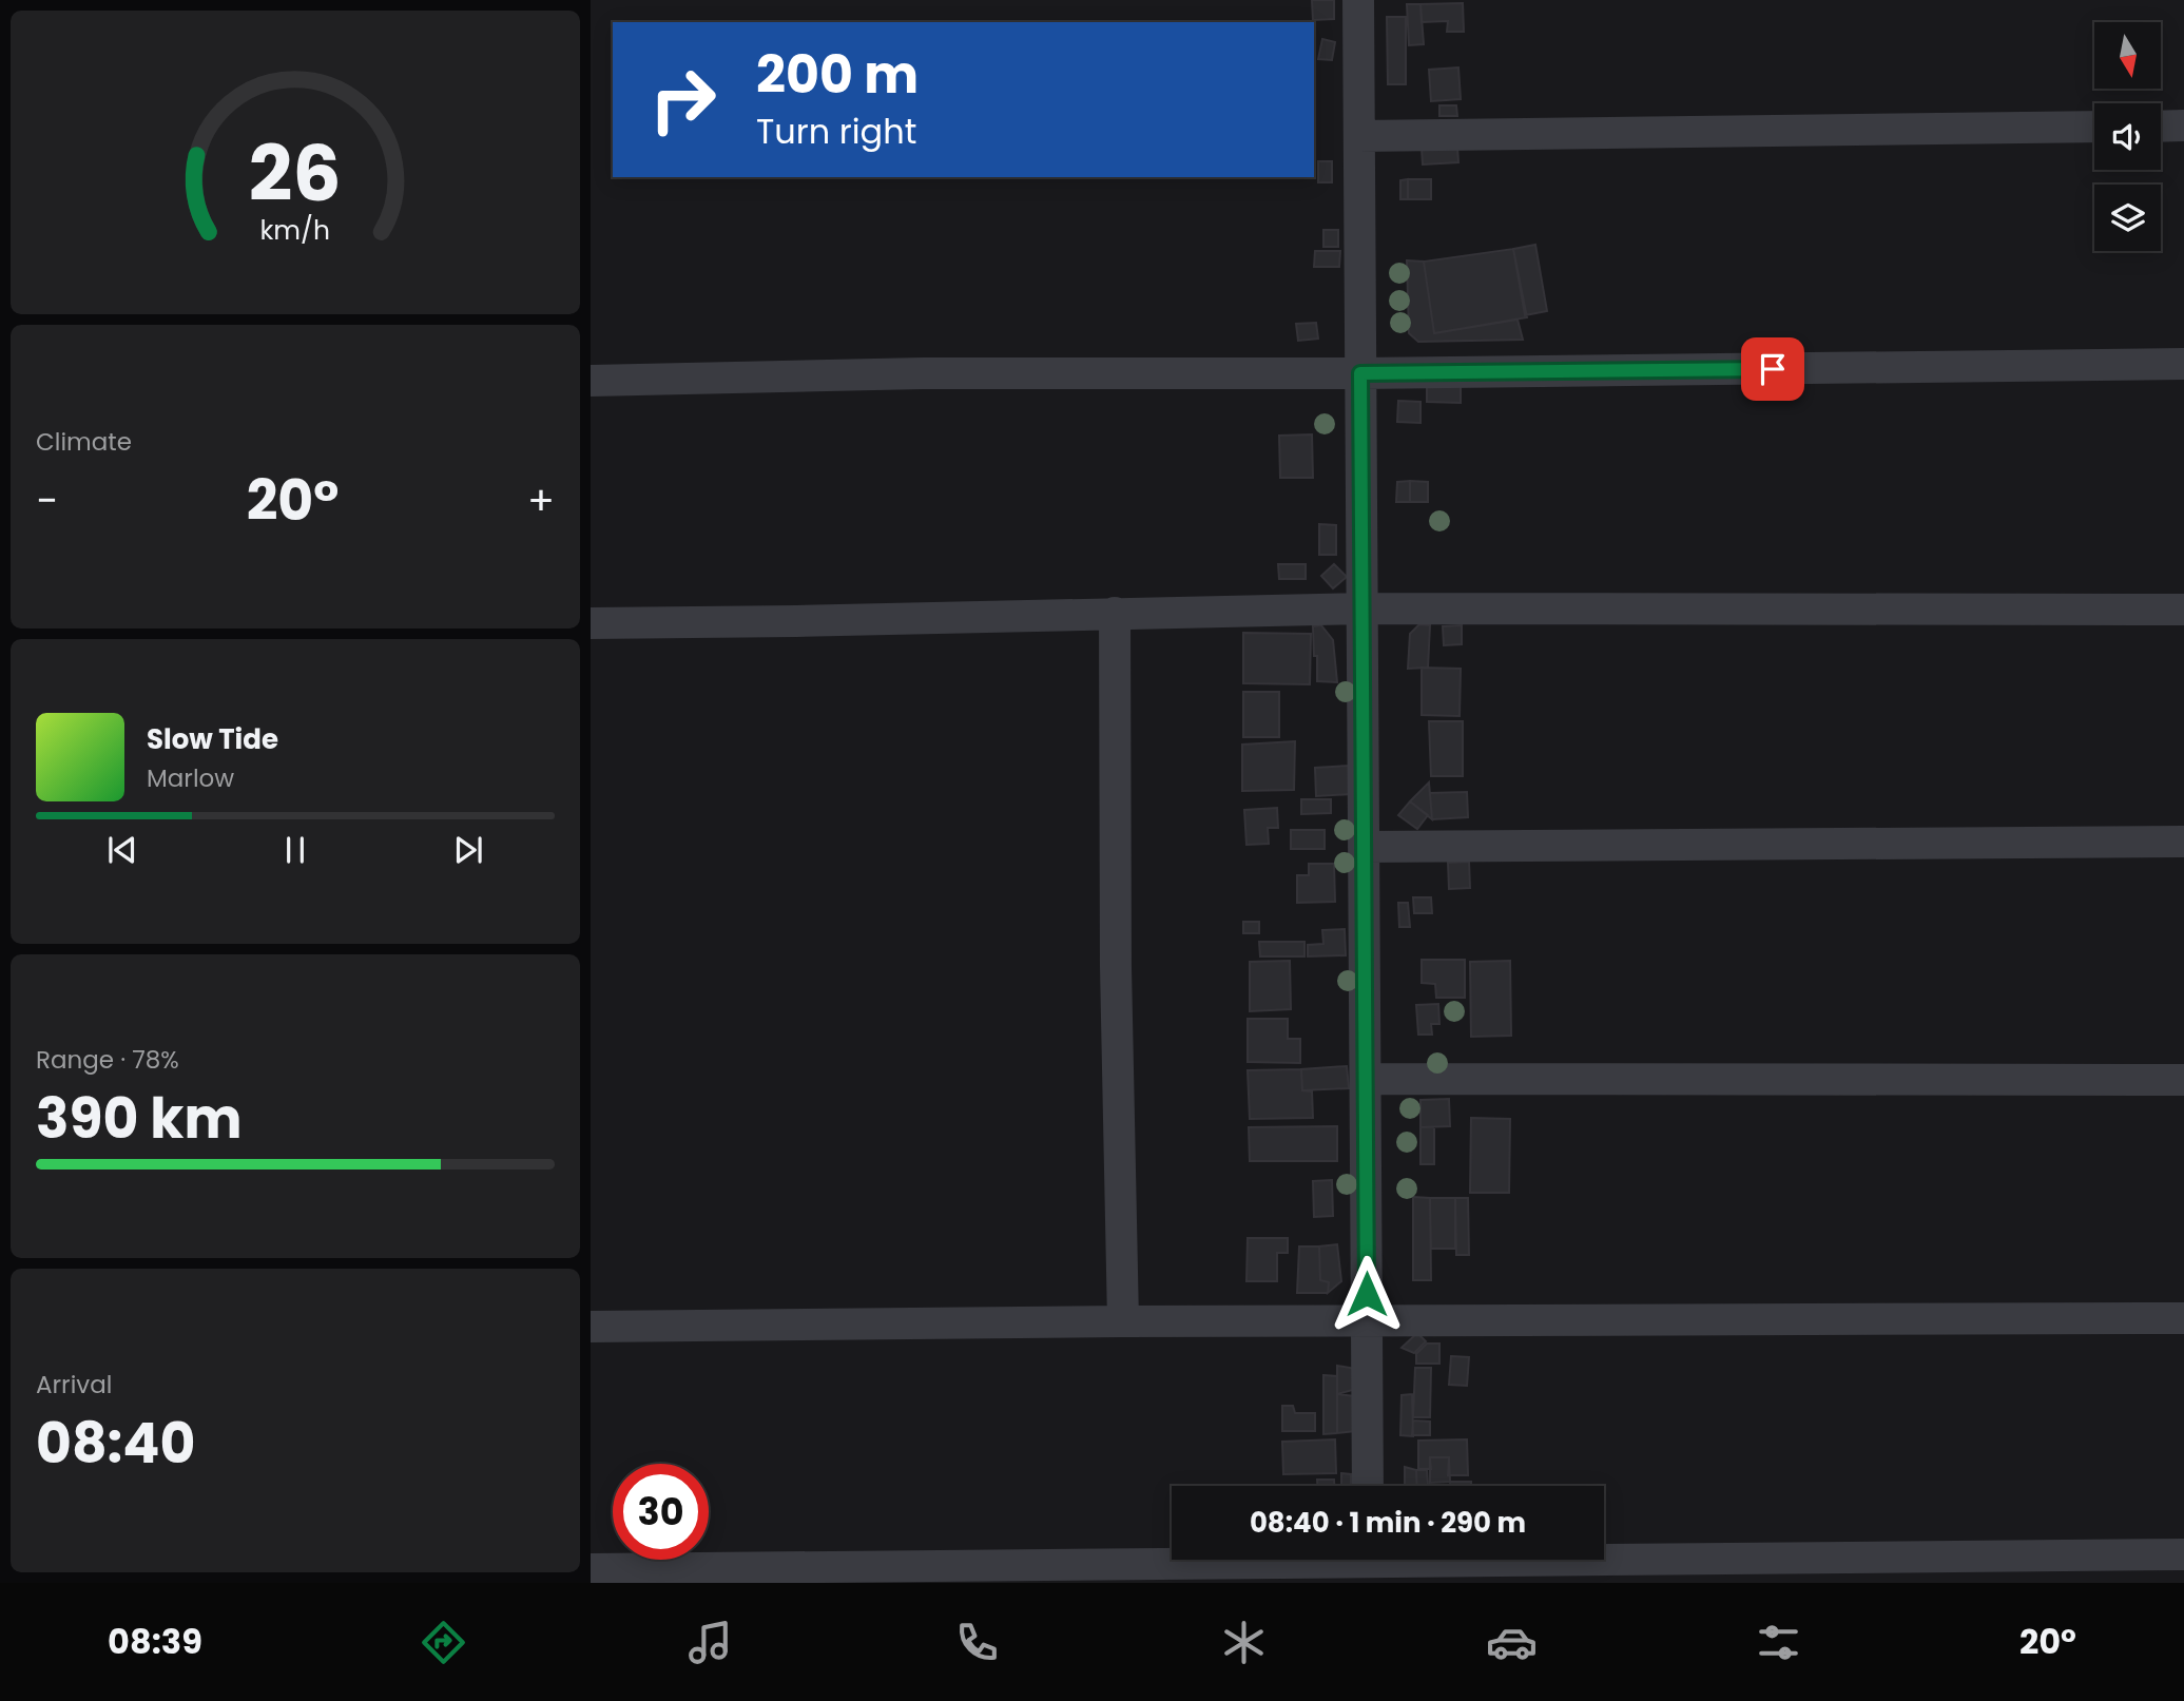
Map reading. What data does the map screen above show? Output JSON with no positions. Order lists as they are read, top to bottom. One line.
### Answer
{"north":"bottom","page":{"turn":["200 m","Turn right"],"tile":["Climate",["Range · 78%","390 km"],["Arrival","08:40"]],"heat":["−","20°","+"],"song":["Slow Tide","Marlow"],"limit":"30","trip":"08:40 · 1 min · 290 m","tabs":["08:39","20°"],"gauge":["26","km/h"]}}
